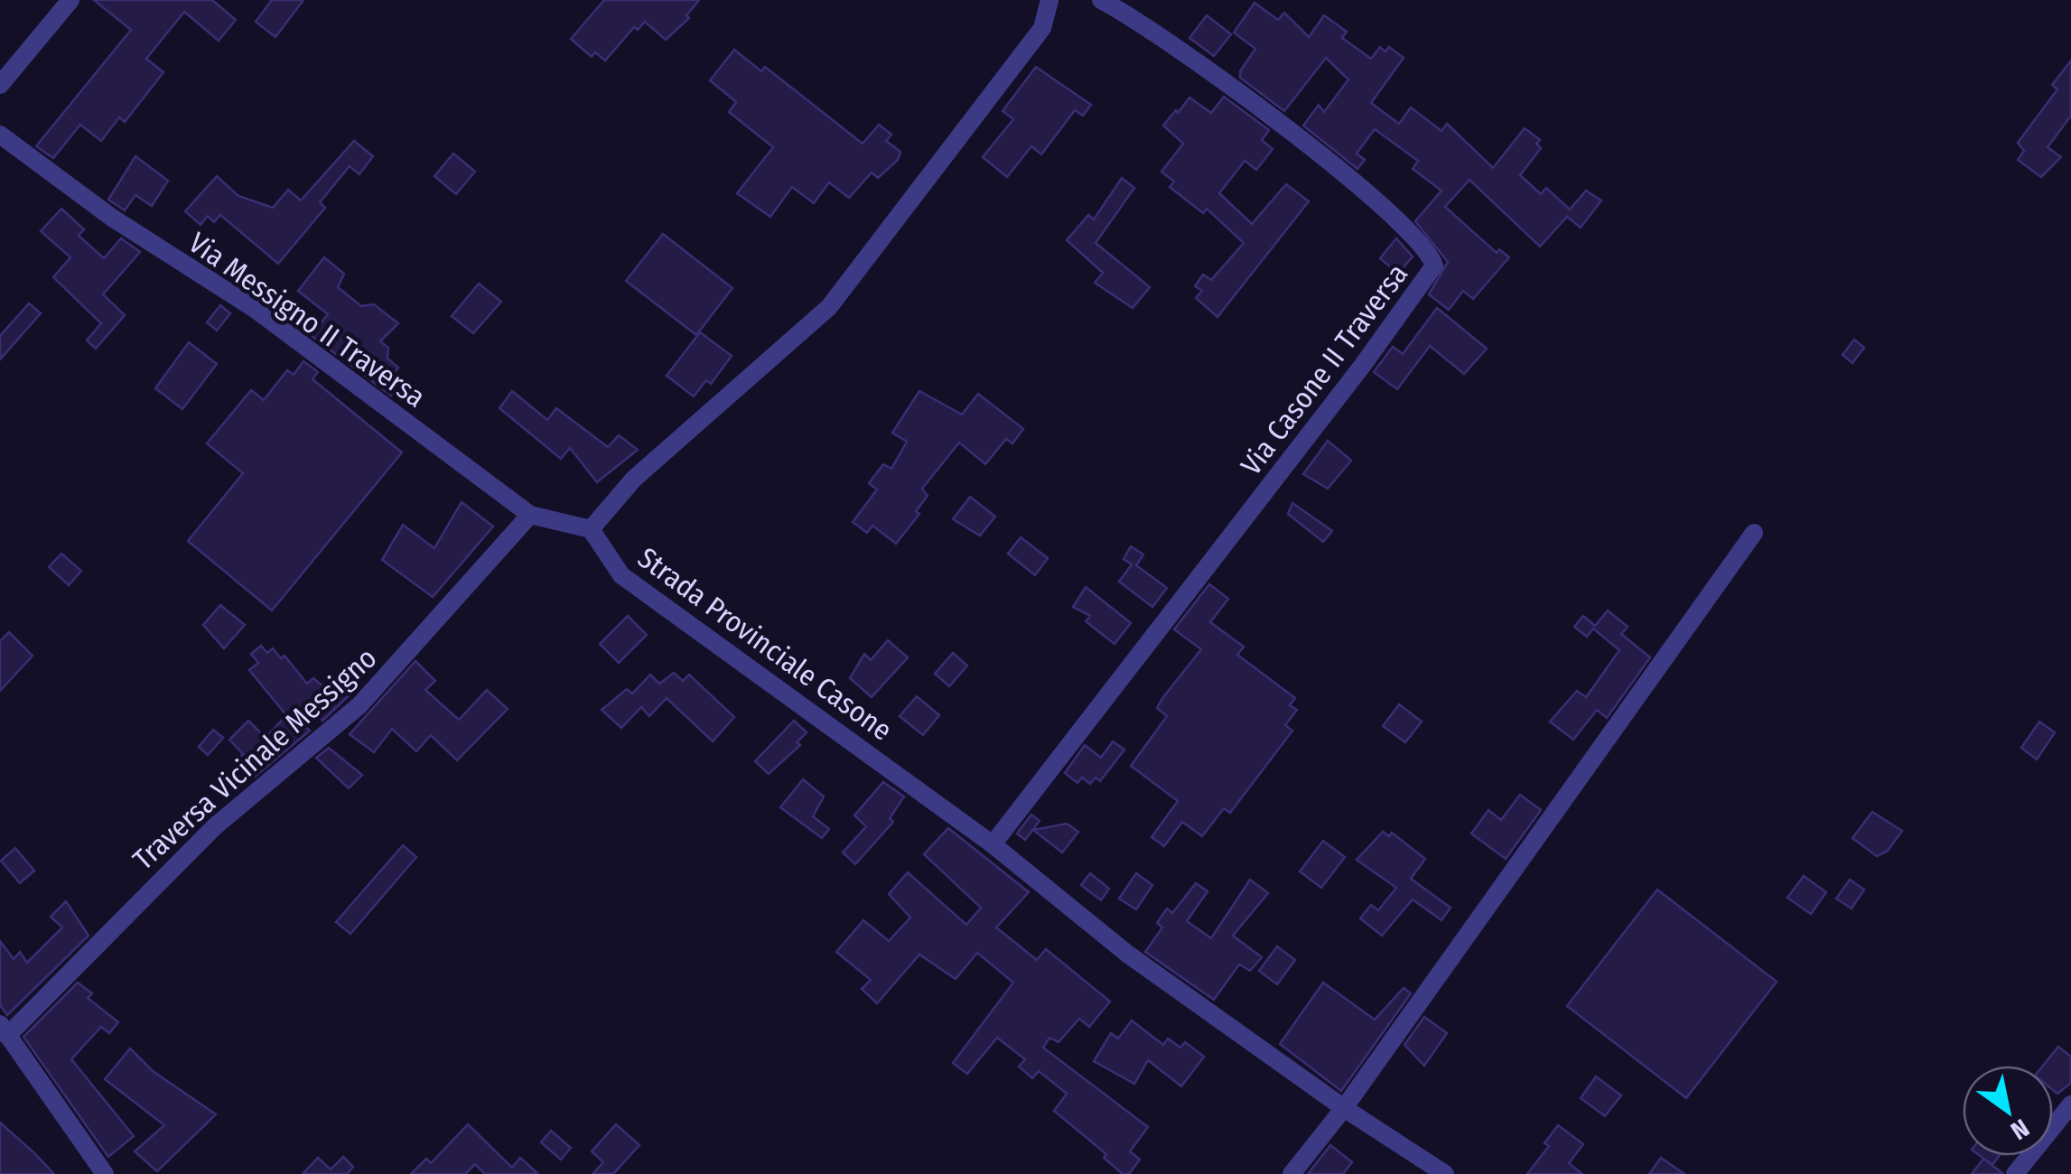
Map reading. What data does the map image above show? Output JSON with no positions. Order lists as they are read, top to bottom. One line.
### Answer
{"streets":{"street":["Via Messigno II Traversa","Via Casone II Traversa","Strada Provinciale Casone","Traversa Vicinale Messigno"]},"crossings":[["Via Messigno II Traversa","Strada Provinciale Casone"],["Via Messigno II Traversa","Traversa Vicinale Messigno"],["Via Casone II Traversa","Strada Provinciale Casone"]],"north":"bottom right"}
